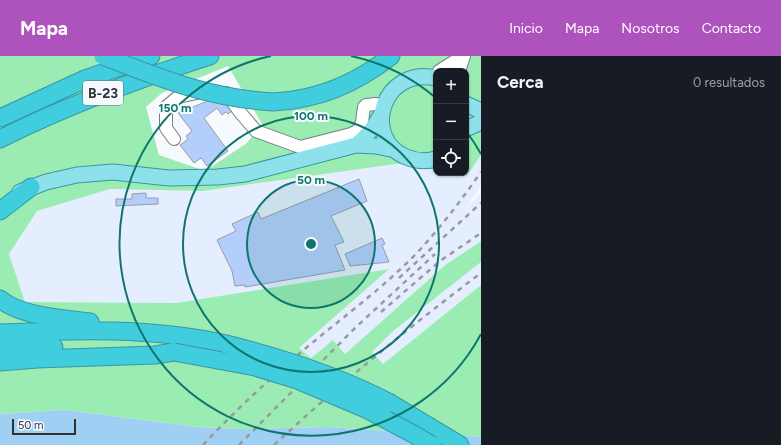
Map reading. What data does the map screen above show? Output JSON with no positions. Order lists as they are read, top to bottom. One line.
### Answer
{"streets":{"highway":["B-23"]},"scale_bar":"50 m","page":{"header":"Mapa","nav":["Inicio","Mapa","Nosotros","Contacto"],"heading":["Cerca","0 resultados"],"map_buttons":["+","−"],"scale":"50 m"},"rings":["150 m","100 m","50 m"]}
